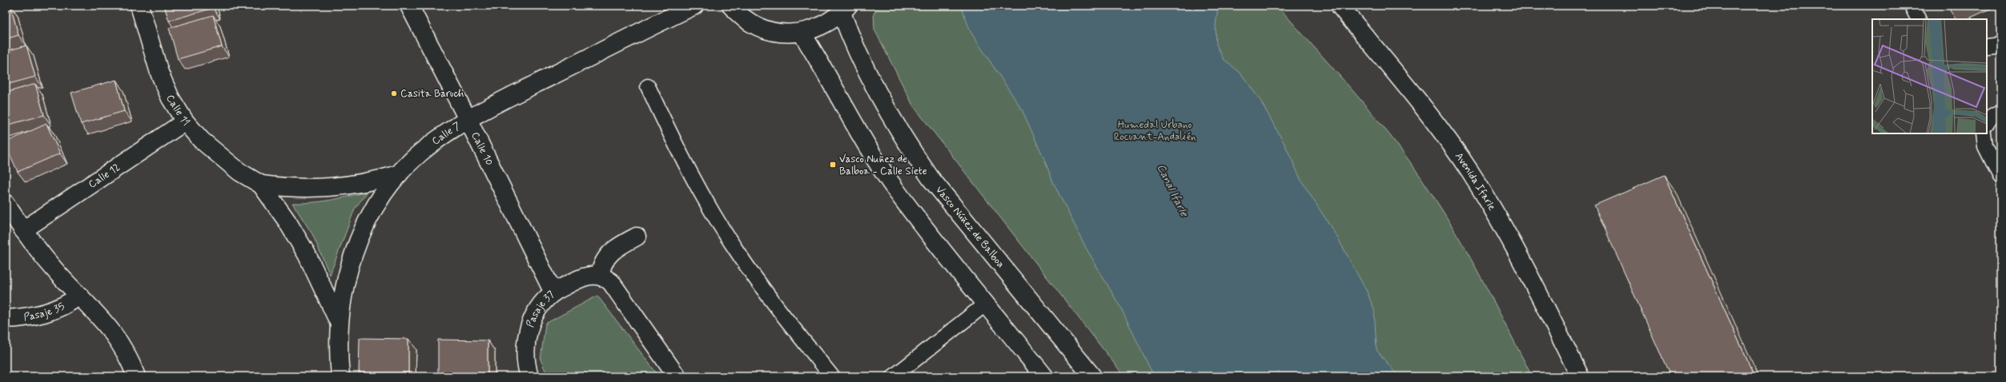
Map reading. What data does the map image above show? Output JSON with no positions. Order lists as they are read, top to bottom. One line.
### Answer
{"streets":{"street":["Calle 11","Calle 7","Calle 10","Calle 12","Avenida Ifarle","Vasco Núñez de Balboa","Pasaje 35","Pasaje 37"]},"crossings":[["Calle 11","Calle 7"],["Calle 11","Calle 12"],["Calle 7","Calle 10"],["Calle 10","Pasaje 37"]],"water":["Canal Ifarle"],"parks":["Humedal Urbano Rocuant-Andalién"],"places":{"other":["Casita Baruch"],"transit":["Vasco Nuñez de Balboa - Calle Siete"]}}
